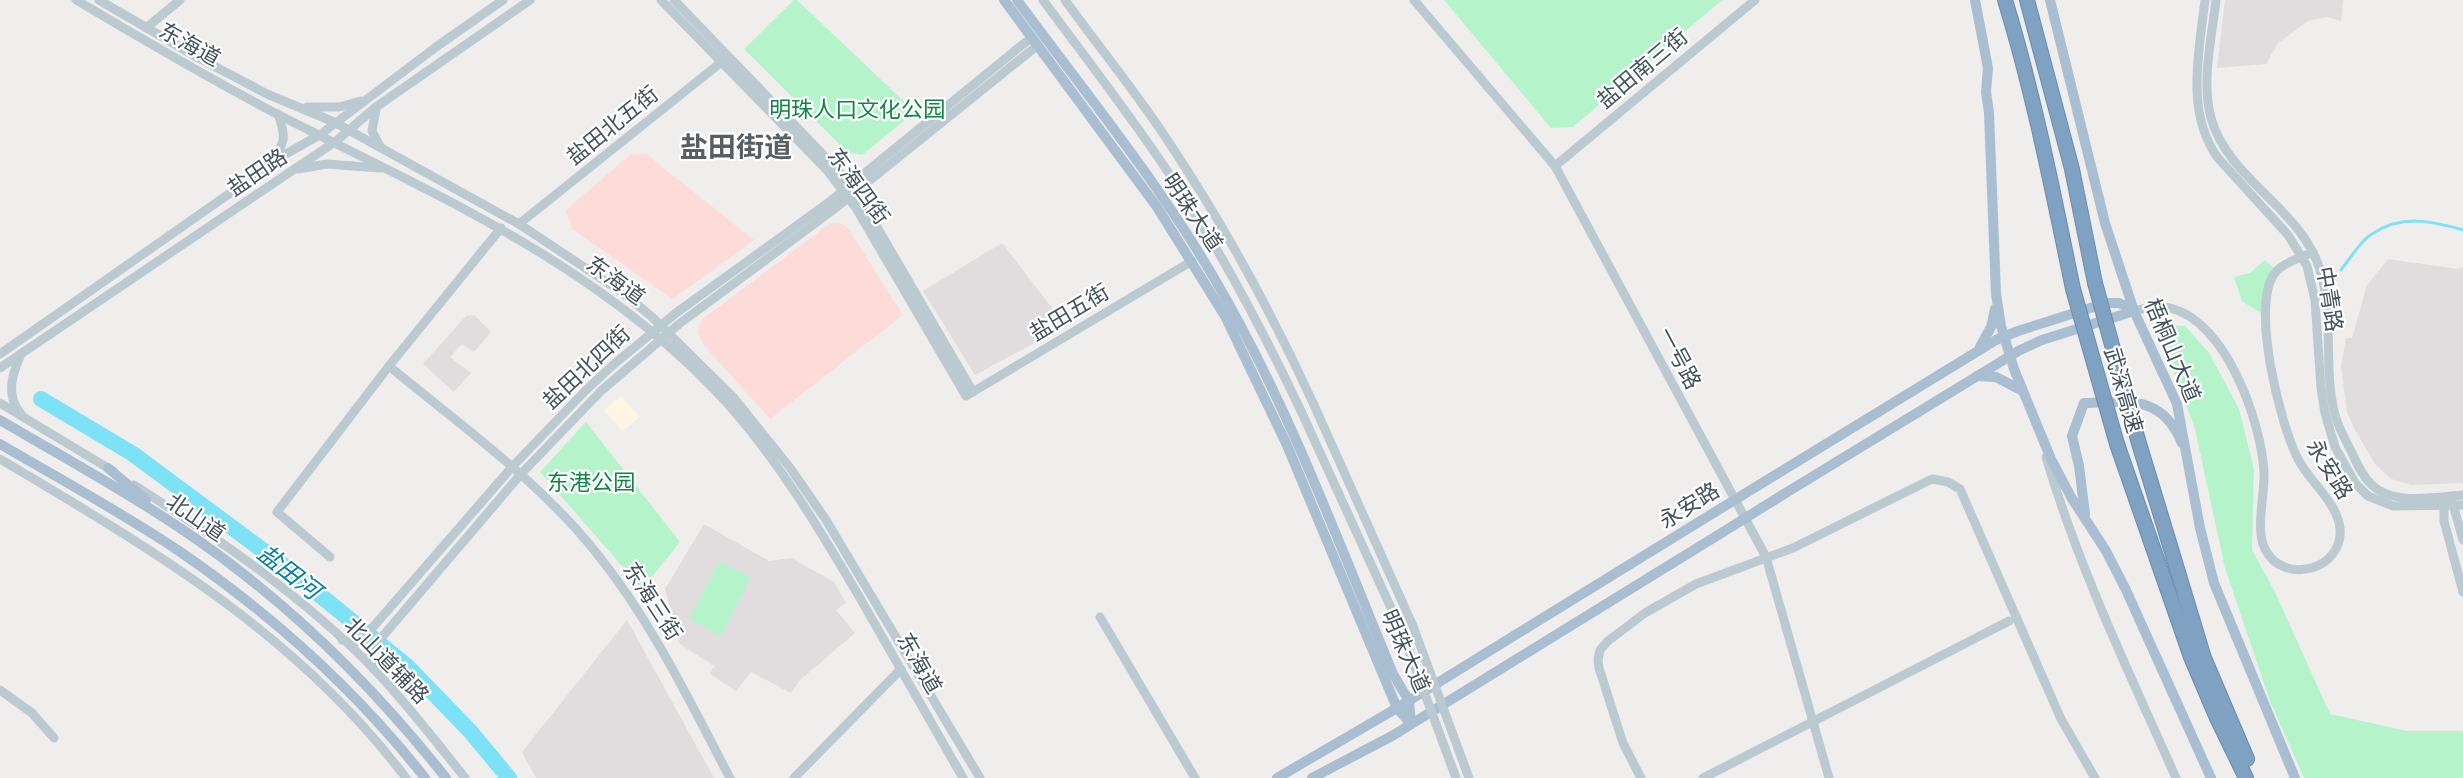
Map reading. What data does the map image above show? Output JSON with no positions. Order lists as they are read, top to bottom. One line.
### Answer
{"streets":{"highway":["武深高速"],"main road":["明珠大道","梧桐山大道","永安路","北山道"],"street":["东海道","盐田南三街","盐田北五街","盐田路","东海四街","中青路","盐田五街","一号路","盐田北四街","东海三街","北山道辅路"]},"crossings":[["东海道","盐田北五街"],["东海道","盐田路"],["东海道","盐田北四街"],["盐田南三街","一号路"],["盐田北五街","东海四街"],["东海四街","盐田五街"],["东海四街","盐田北四街"],["明珠大道","盐田五街"],["明珠大道","盐田北四街"],["明珠大道","永安路"],["中青路","永安路"],["梧桐山大道","永安路"],["盐田北四街","东海三街"],["盐田北四街","北山道辅路"]],"districts":["盐田街道"],"water":["盐田河"],"parks":["明珠人口文化公园","东港公园"]}
